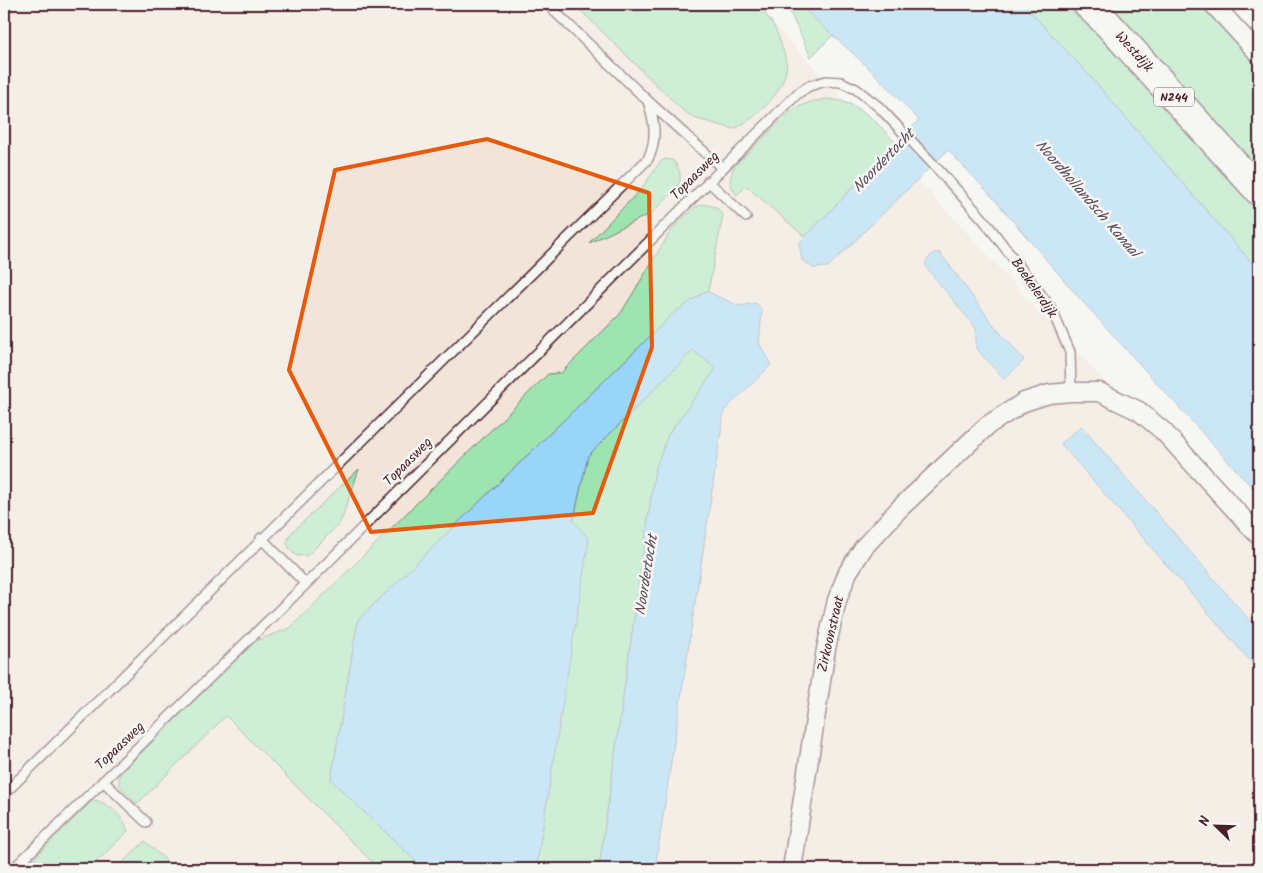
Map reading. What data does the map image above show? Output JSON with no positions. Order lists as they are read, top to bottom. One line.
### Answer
{"streets":{"main road":["Westdijk","N244"],"street":["Zirkoonstraat"],"lane":["Topaasweg","Boekelerdijk"]},"crossings":[["Topaasweg","Boekelerdijk"],["Boekelerdijk","Zirkoonstraat"]],"water":["Noordertocht","Noordhollandsch Kanaal"],"north":"top left"}
